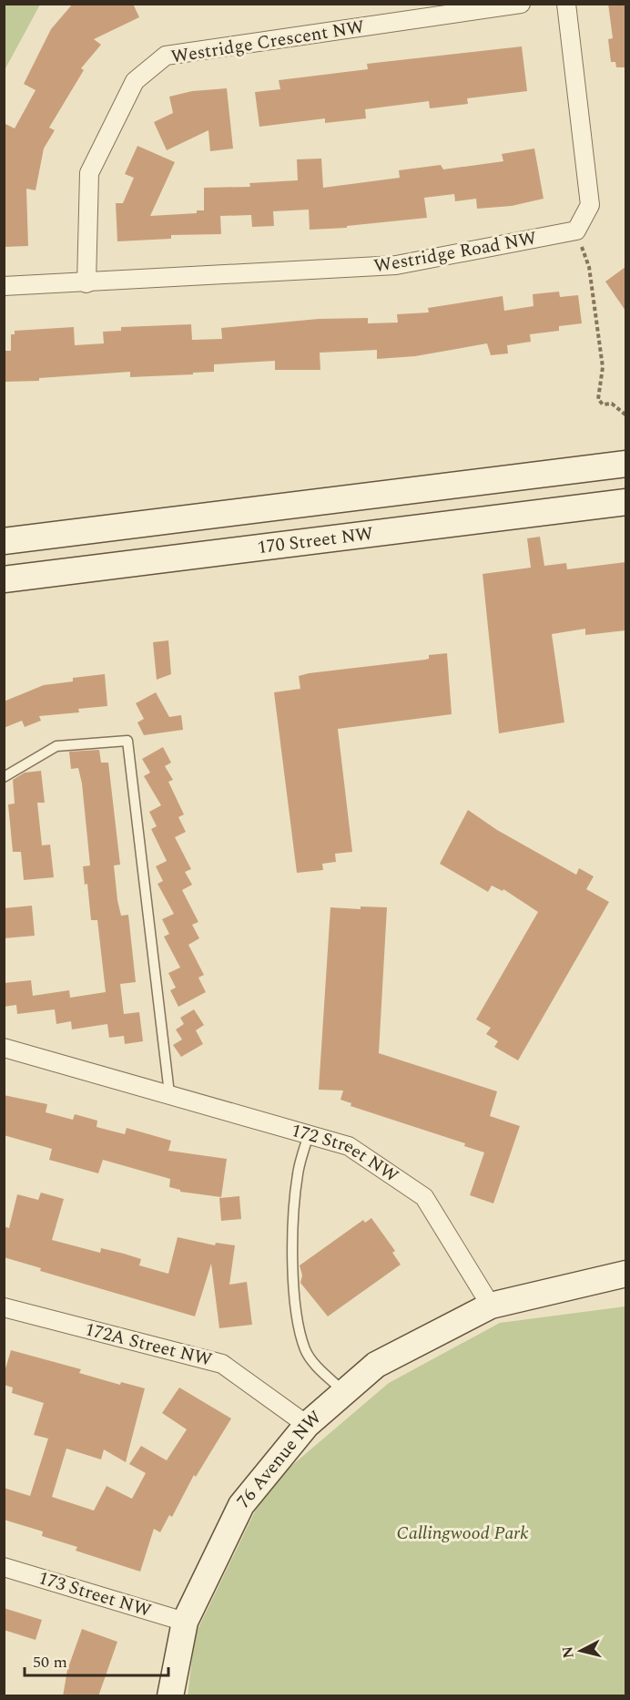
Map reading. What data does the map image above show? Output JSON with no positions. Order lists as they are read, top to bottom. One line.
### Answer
{"streets":{"main road":["170 Street NW","76 Avenue NW"],"street":["Westridge Crescent NW","Westridge Road NW","172 Street NW","172A Street NW","173 Street NW"]},"crossings":[["Westridge Crescent NW","Westridge Road NW"],["172 Street NW","76 Avenue NW"],["172A Street NW","76 Avenue NW"],["76 Avenue NW","173 Street NW"]],"parks":["Callingwood Park"],"scale_bar":"50 m","north":"left"}
